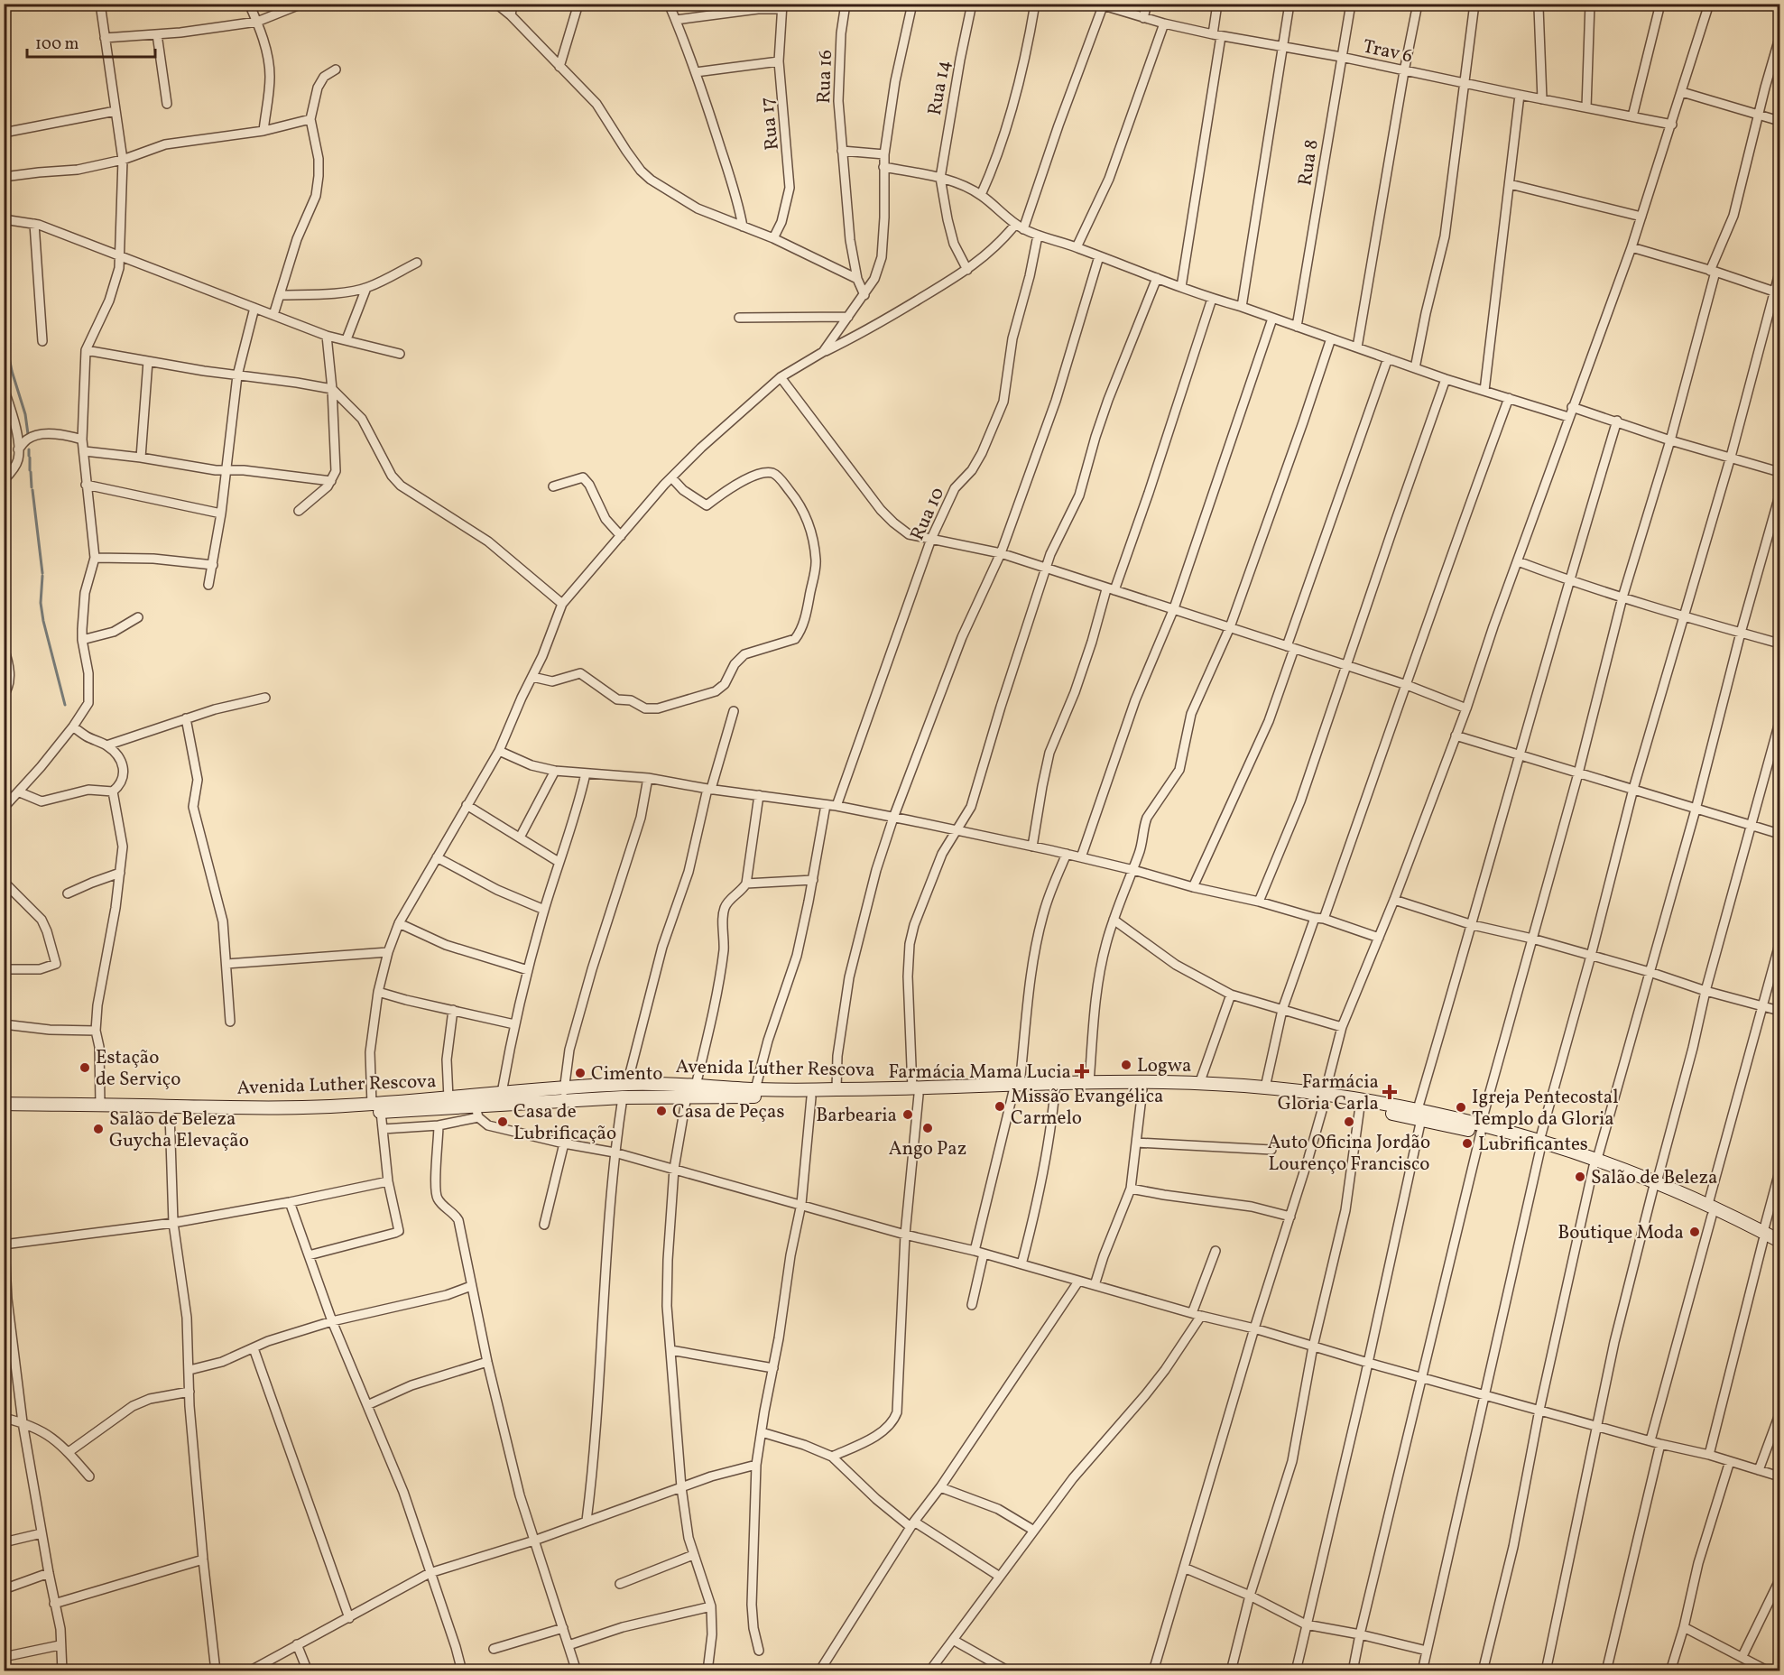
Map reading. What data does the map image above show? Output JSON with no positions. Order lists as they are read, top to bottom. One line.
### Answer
{"streets":{"main road":["Avenida Luther Rescova"],"street":["Trav 6","Rua 16","Rua 14","Rua 17","Rua 8","Rua 10"]},"crossings":[["Trav 6","Rua 8"]],"places":{"other":["Logwa","Estação de Serviço","Cimento","Missão Evangélica Carmelo","Igreja Pentecostal Templo da Gloria","Casa de Peças","Barbearia","Casa de Lubrificação","Auto Oficina Jordão Lourenço Francisco","Ango Paz","Salão de Beleza Guycha Elevação","Lubrificantes","Salão de Beleza","Boutique Moda"],"health":["Farmácia Mama Lucia","Farmácia Gloria Carla"]},"scale_bar":"100 m"}
